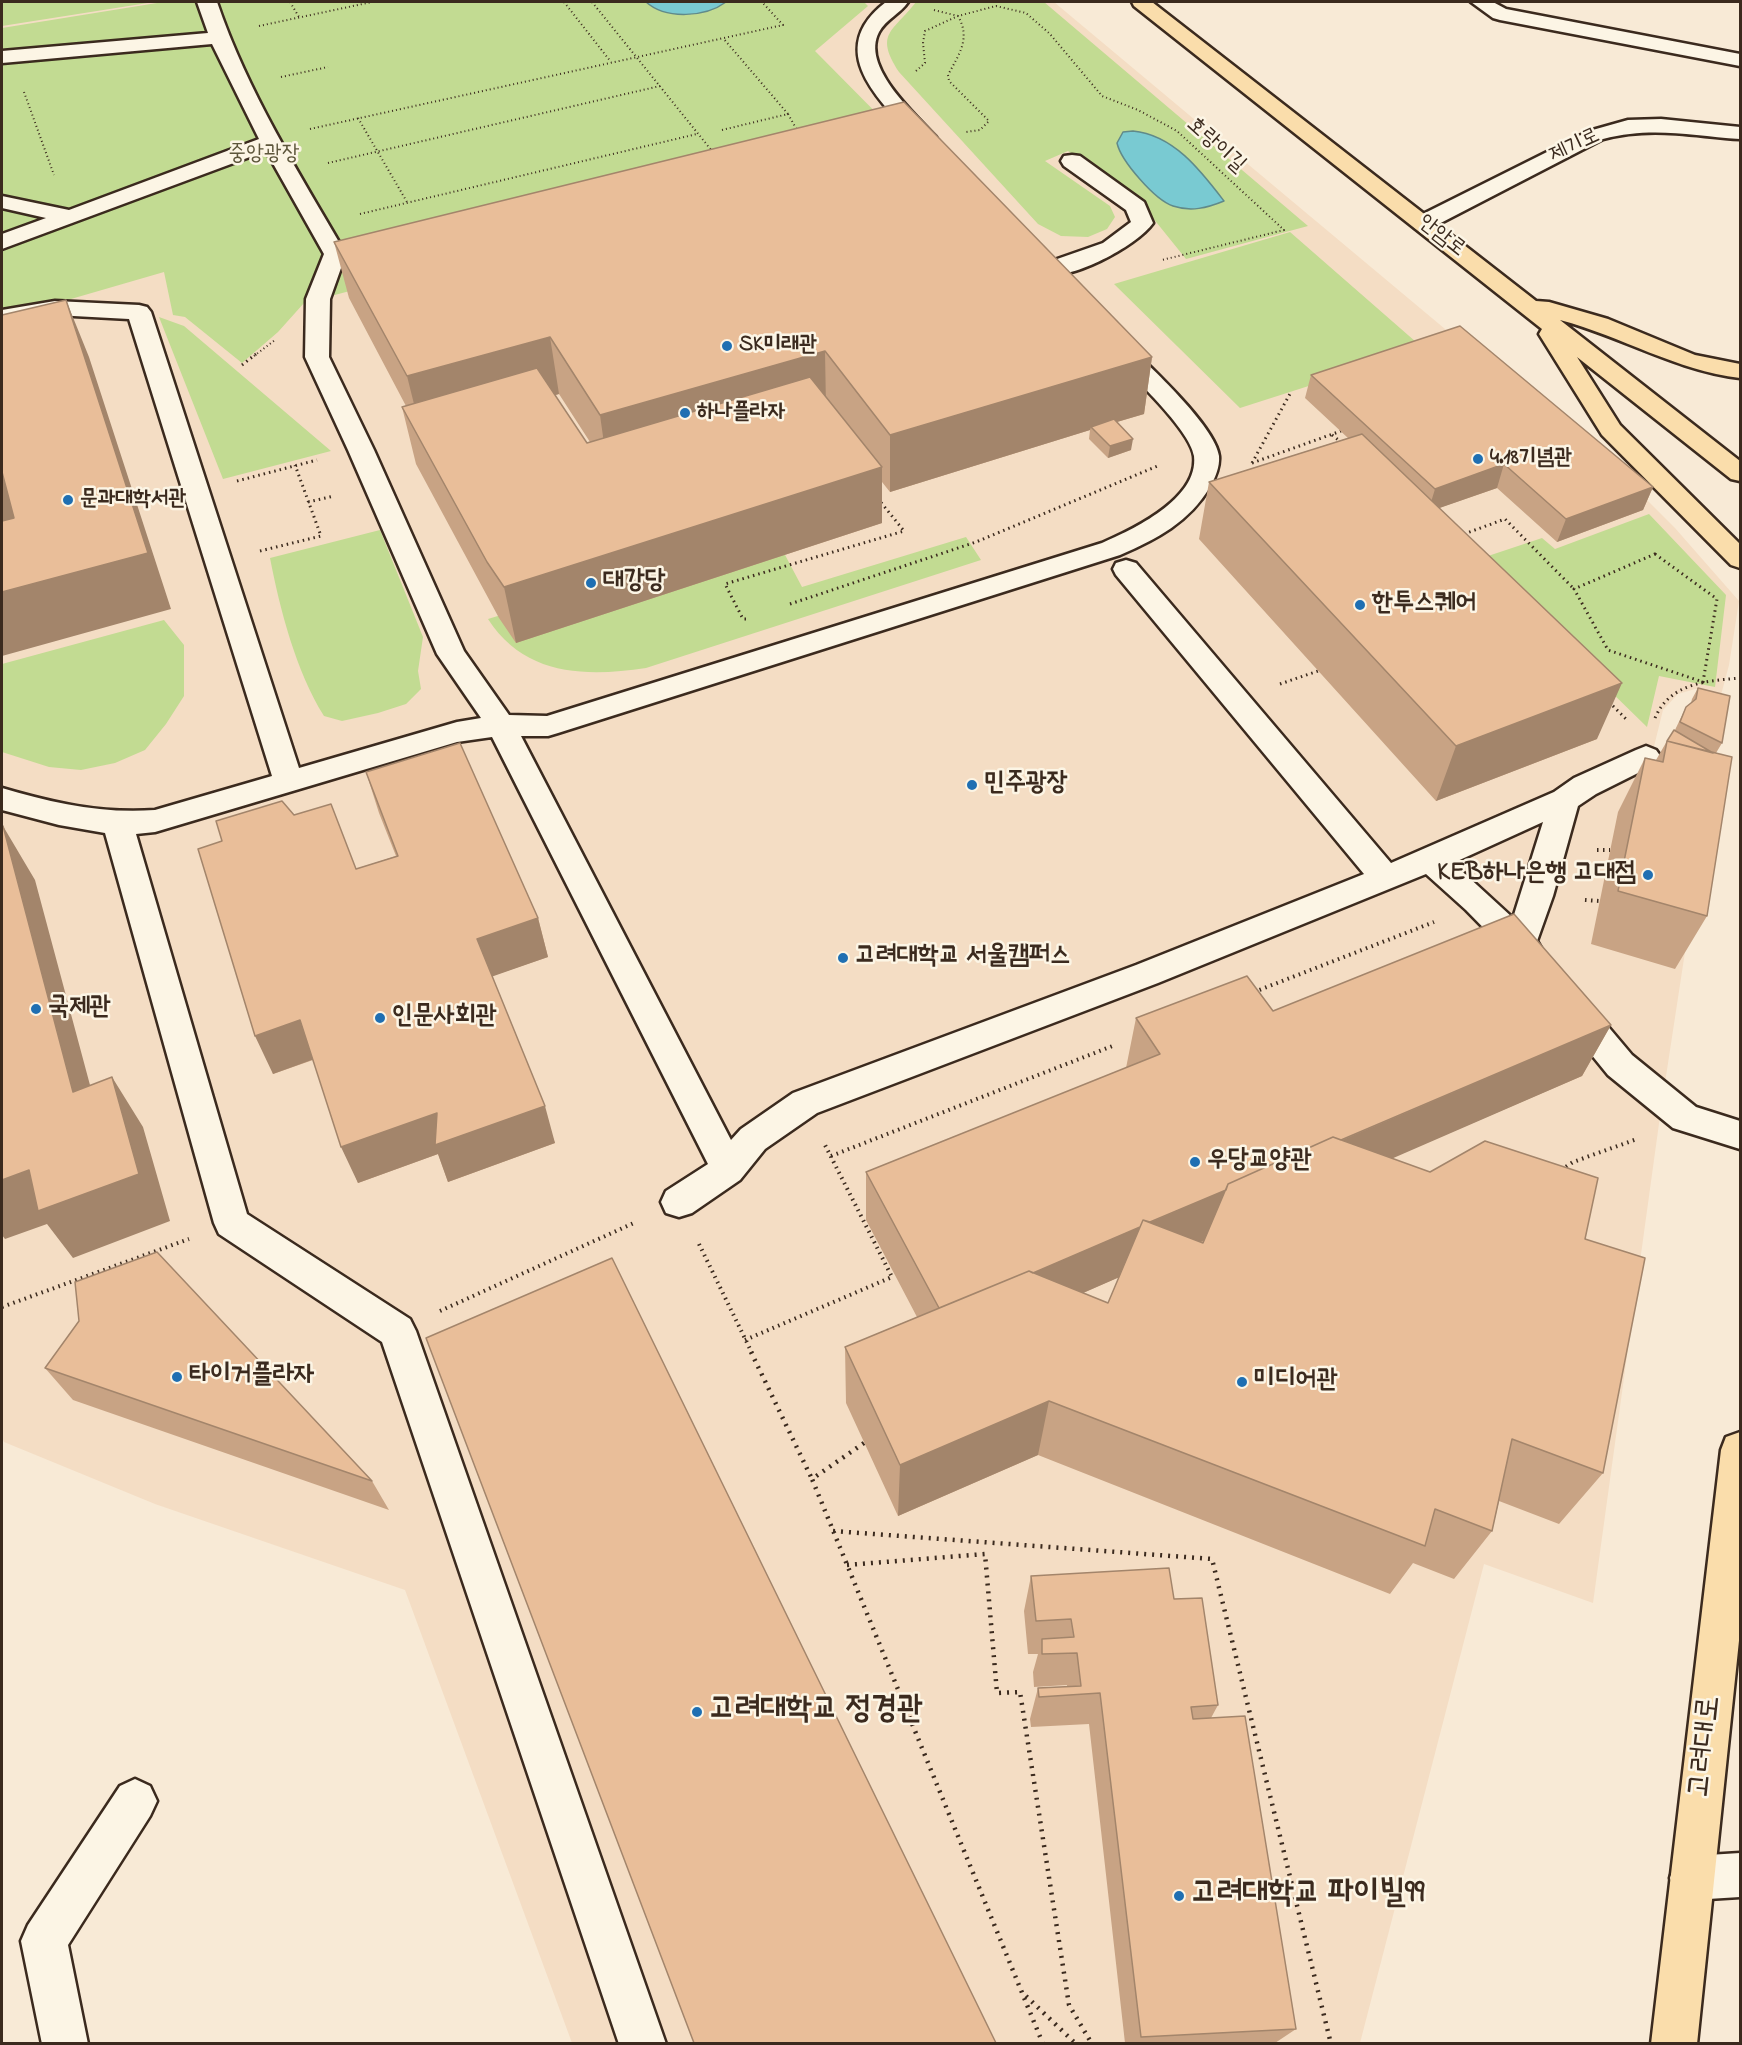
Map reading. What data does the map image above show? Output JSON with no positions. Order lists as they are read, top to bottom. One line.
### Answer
{"streets":{"main road":["안암로","고려대로"],"street":["제기로"],"path":["호랑이길"]},"crossings":[["제기로","안암로"]],"parks":["중앙광장"],"places":["SK미래관","하나플라자","4.18기념관","문과대학서관","대강당","한투스퀘어","민주광장","KEB하나은행 고대점","고려대학교 서울캠퍼스","국제관","인문사회관","우당교양관","타이거플라자","미디어관","고려대학교 정경관","고려대학교 파이빌99"]}
